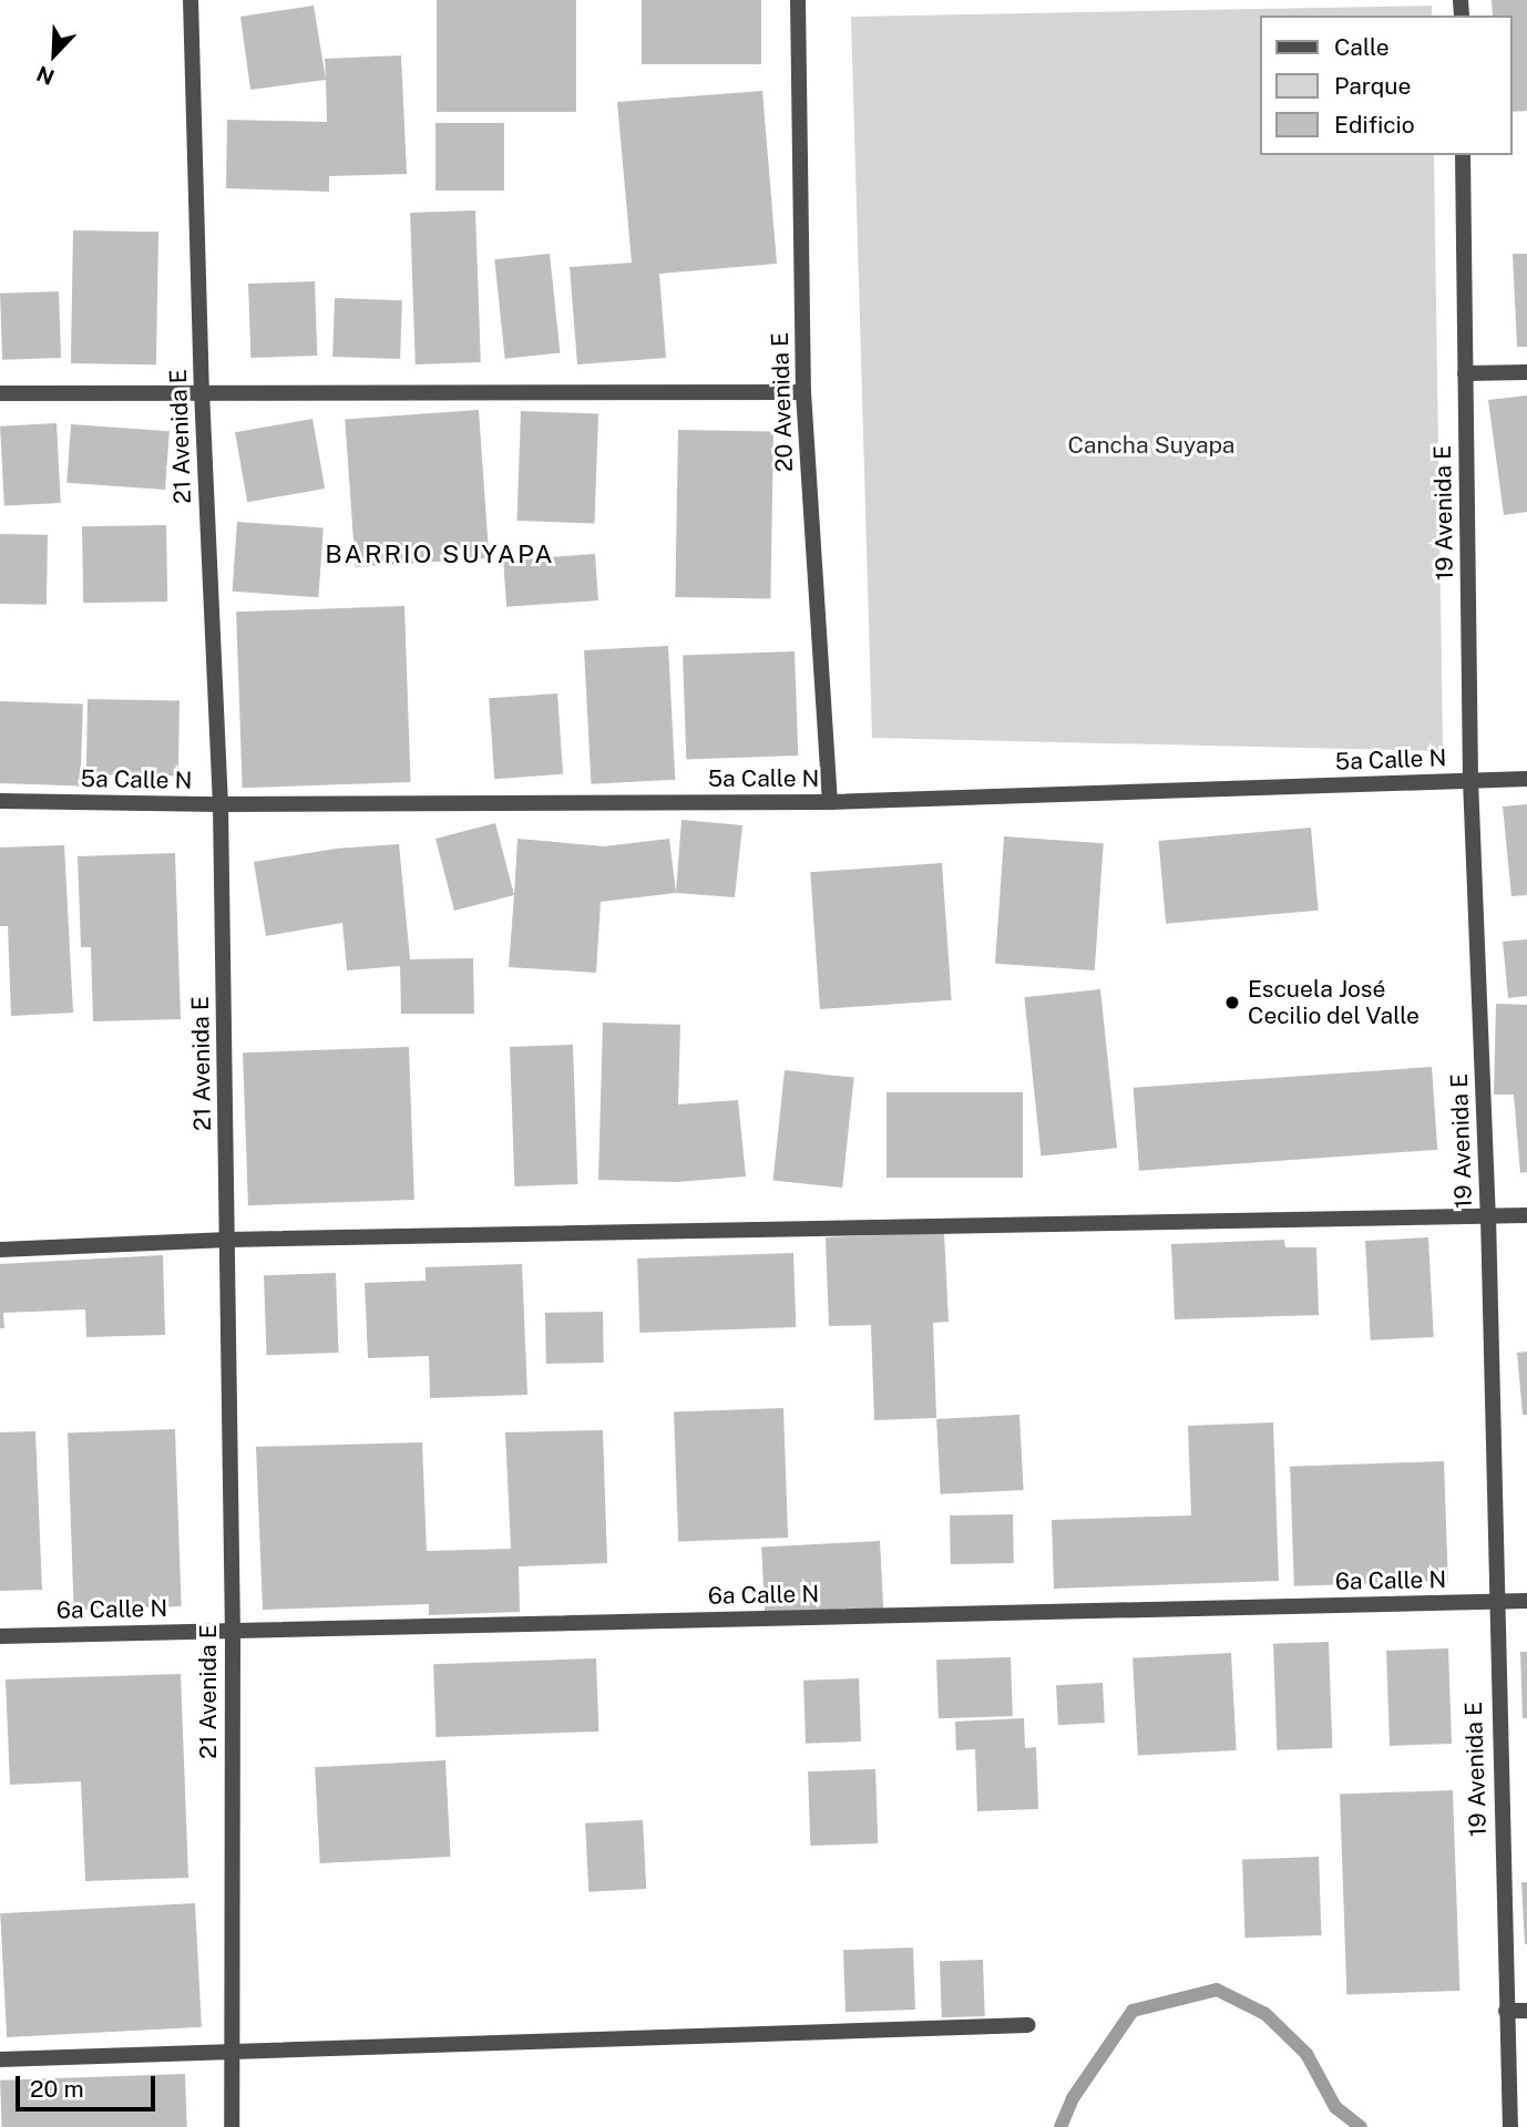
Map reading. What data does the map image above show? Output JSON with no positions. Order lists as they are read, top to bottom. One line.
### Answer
{"streets":{"street":["20 Avenida E","21 Avenida E","19 Avenida E","5a Calle N","6a Calle N"]},"crossings":[["20 Avenida E","5a Calle N"],["21 Avenida E","5a Calle N"],["21 Avenida E","6a Calle N"],["19 Avenida E","5a Calle N"],["19 Avenida E","6a Calle N"]],"districts":["BARRIO SUYAPA"],"parks":["Cancha Suyapa"],"places":["Escuela José Cecilio del Valle"],"legend":["Calle","Parque","Edificio"],"scale_bar":"20 m","north":"bottom left"}
